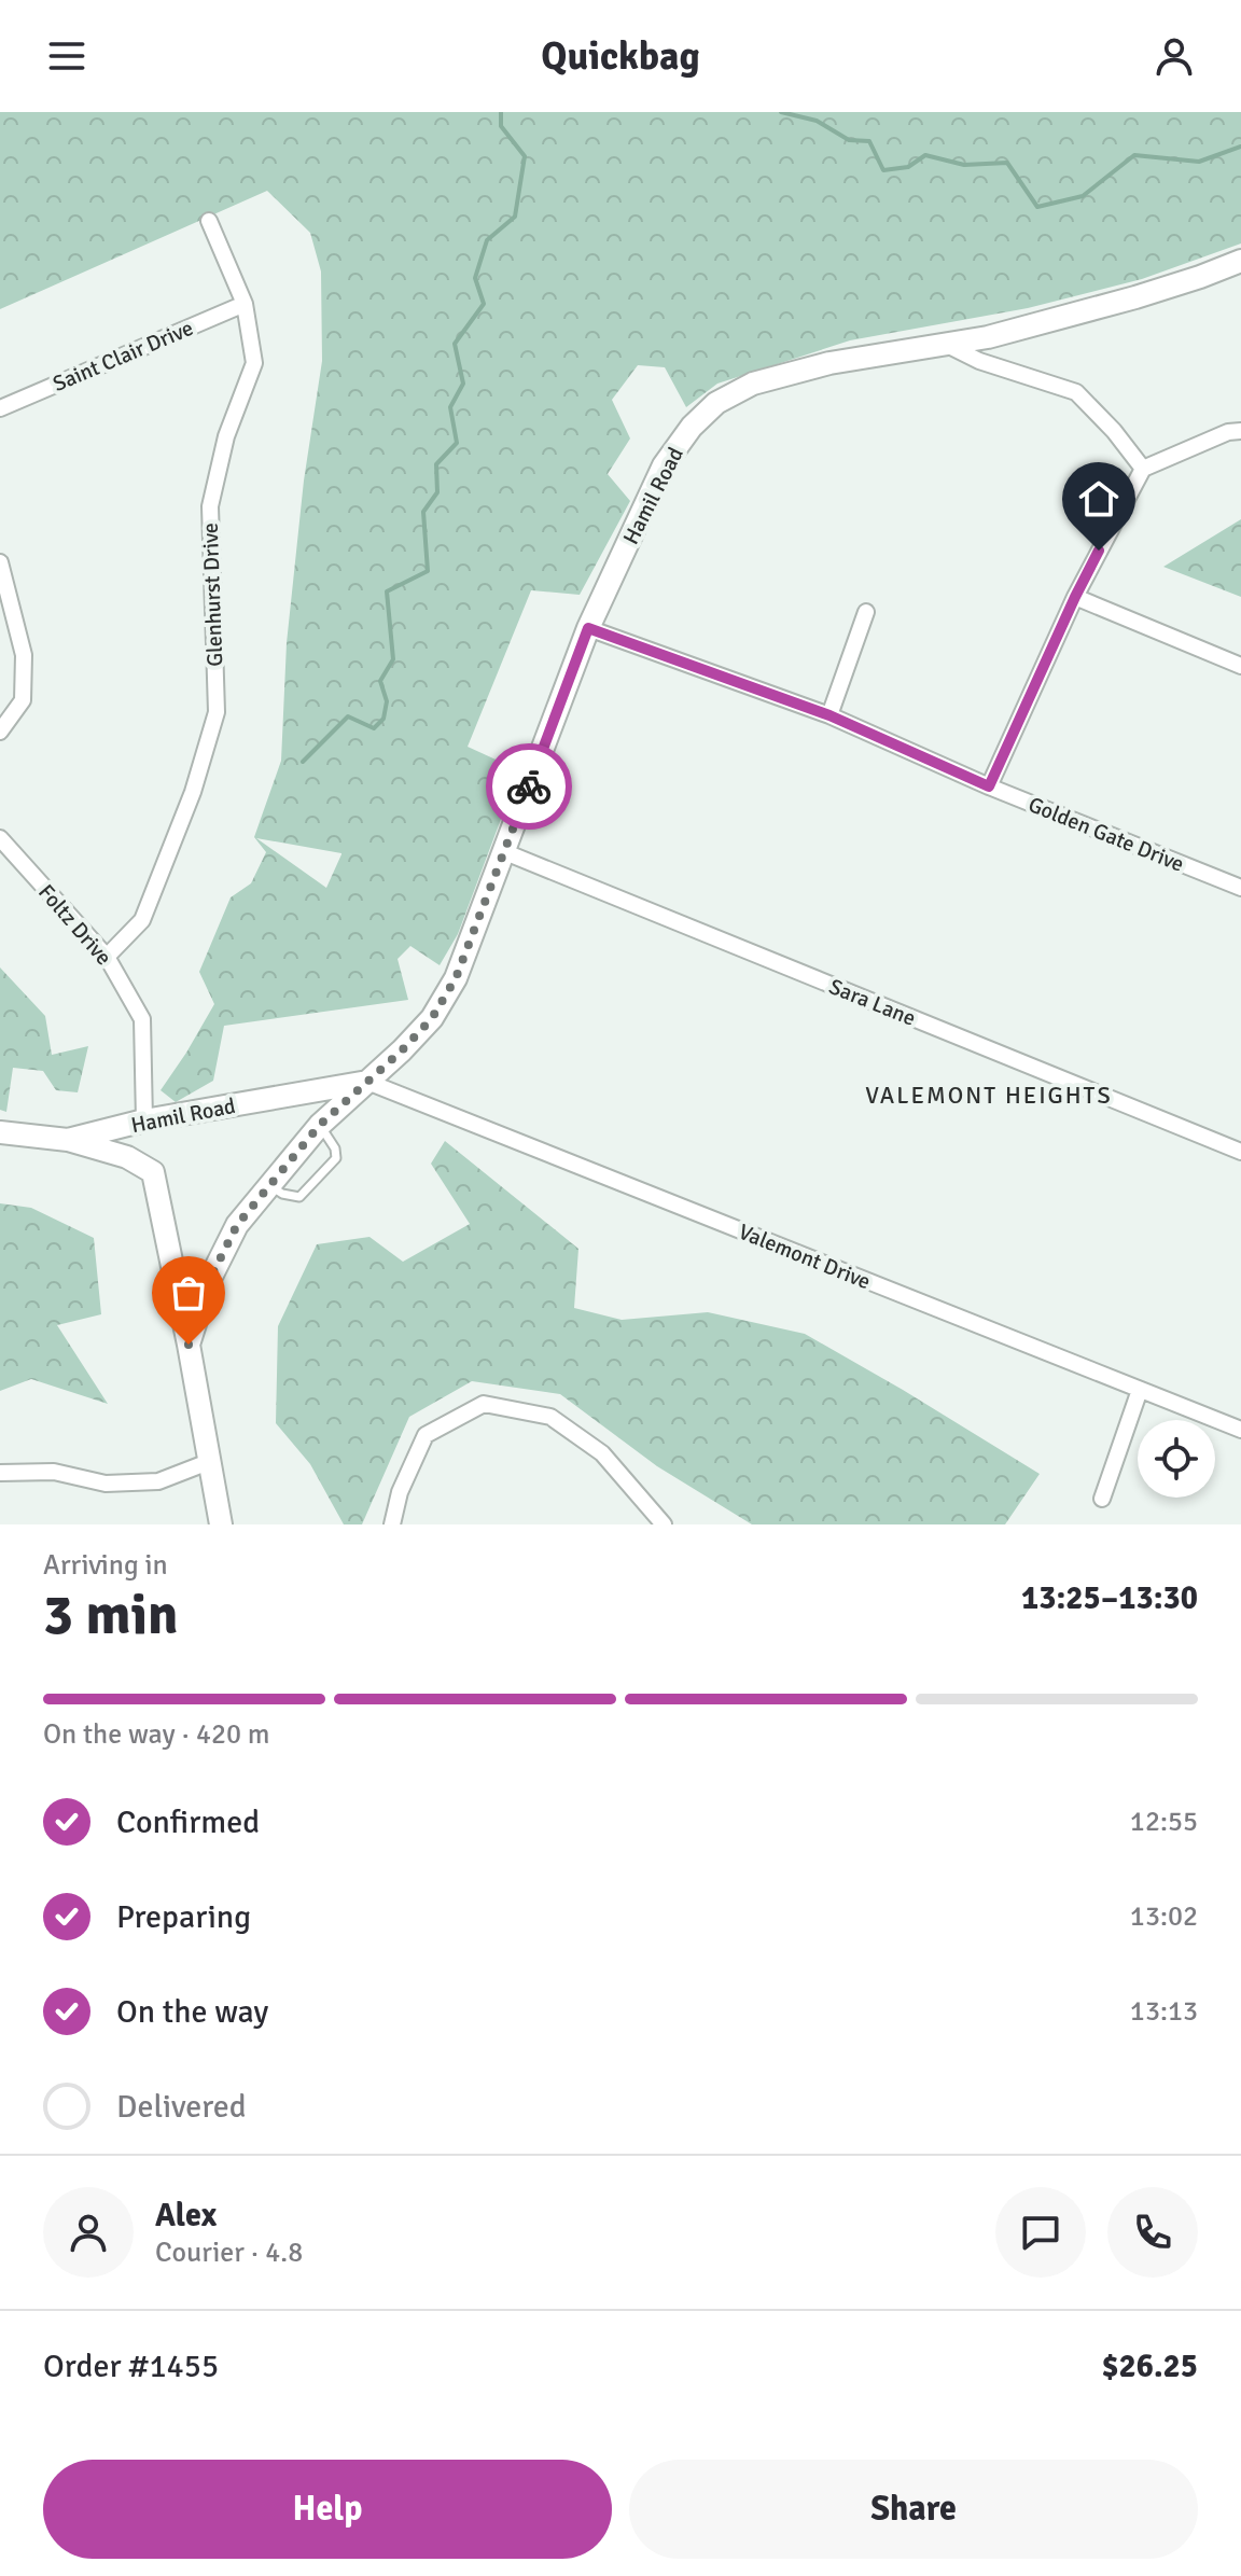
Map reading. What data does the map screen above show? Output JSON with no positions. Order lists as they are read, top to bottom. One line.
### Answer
{"streets":{"street":["Saint Clair Drive","Hamil Road","Glenhurst Drive","Golden Gate Drive","Foltz Drive","Sara Lane","Valemont Drive"]},"crossings":[["Saint Clair Drive","Glenhurst Drive"],["Hamil Road","Golden Gate Drive"],["Hamil Road","Foltz Drive"],["Hamil Road","Sara Lane"],["Hamil Road","Valemont Drive"],["Glenhurst Drive","Foltz Drive"]],"districts":["VALEMONT HEIGHTS"],"page":{"header":"Quickbag","heading":["3 min","Arriving in","13:25–13:30"],"panel":["Alex","Courier · 4.8","Order #1455","$26.25"],"bar":"On the way · 420 m","list":[["Confirmed","12:55"],["Preparing","13:02"],["On the way","13:13"],"Delivered"],"buttons":["Help","Share"]}}
